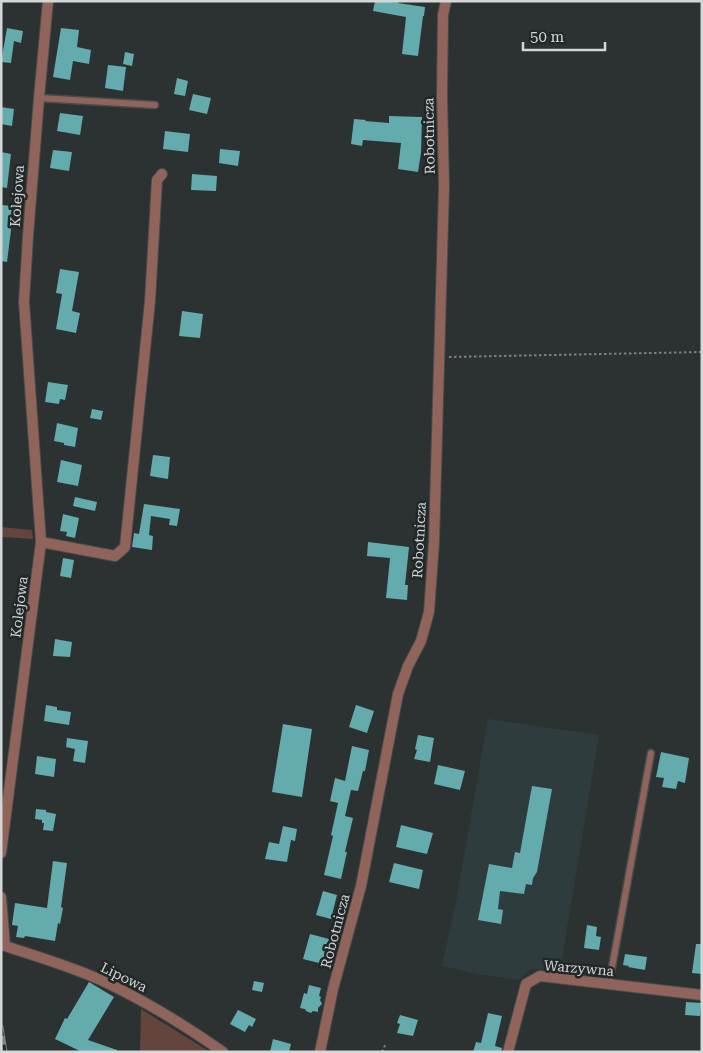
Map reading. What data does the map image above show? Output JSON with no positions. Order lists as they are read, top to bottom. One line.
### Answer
{"streets":{"street":["Robotnicza","Kolejowa","Warzywna","Lipowa"]},"scale_bar":"50 m"}
